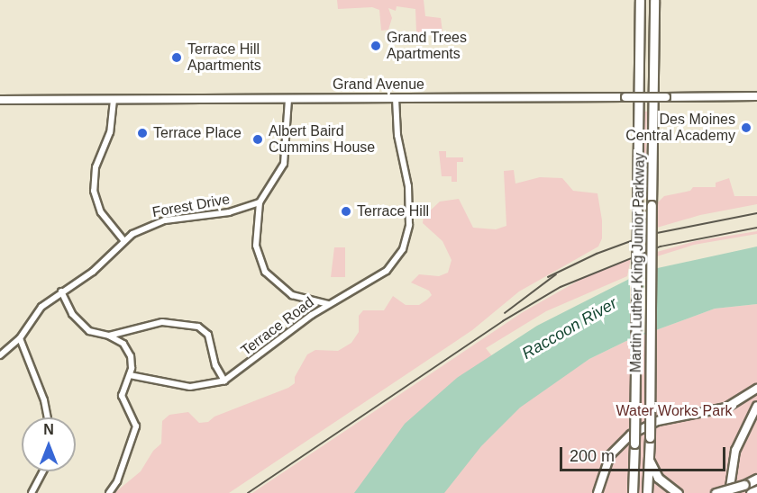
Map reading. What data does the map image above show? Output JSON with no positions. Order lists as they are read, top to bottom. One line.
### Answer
{"streets":{"main road":["Grand Avenue","Martin Luther King Junior Parkway"],"street":["Forest Drive","Terrace Road"]},"crossings":[["Grand Avenue","Terrace Road"]],"water":["Raccoon River"],"parks":["Water Works Park"],"places":["Grand Trees Apartments","Terrace Hill Apartments","Des Moines Central Academy","Terrace Place","Albert Baird Cummins House","Terrace Hill"],"scale_bar":"200 m","north":"top"}
